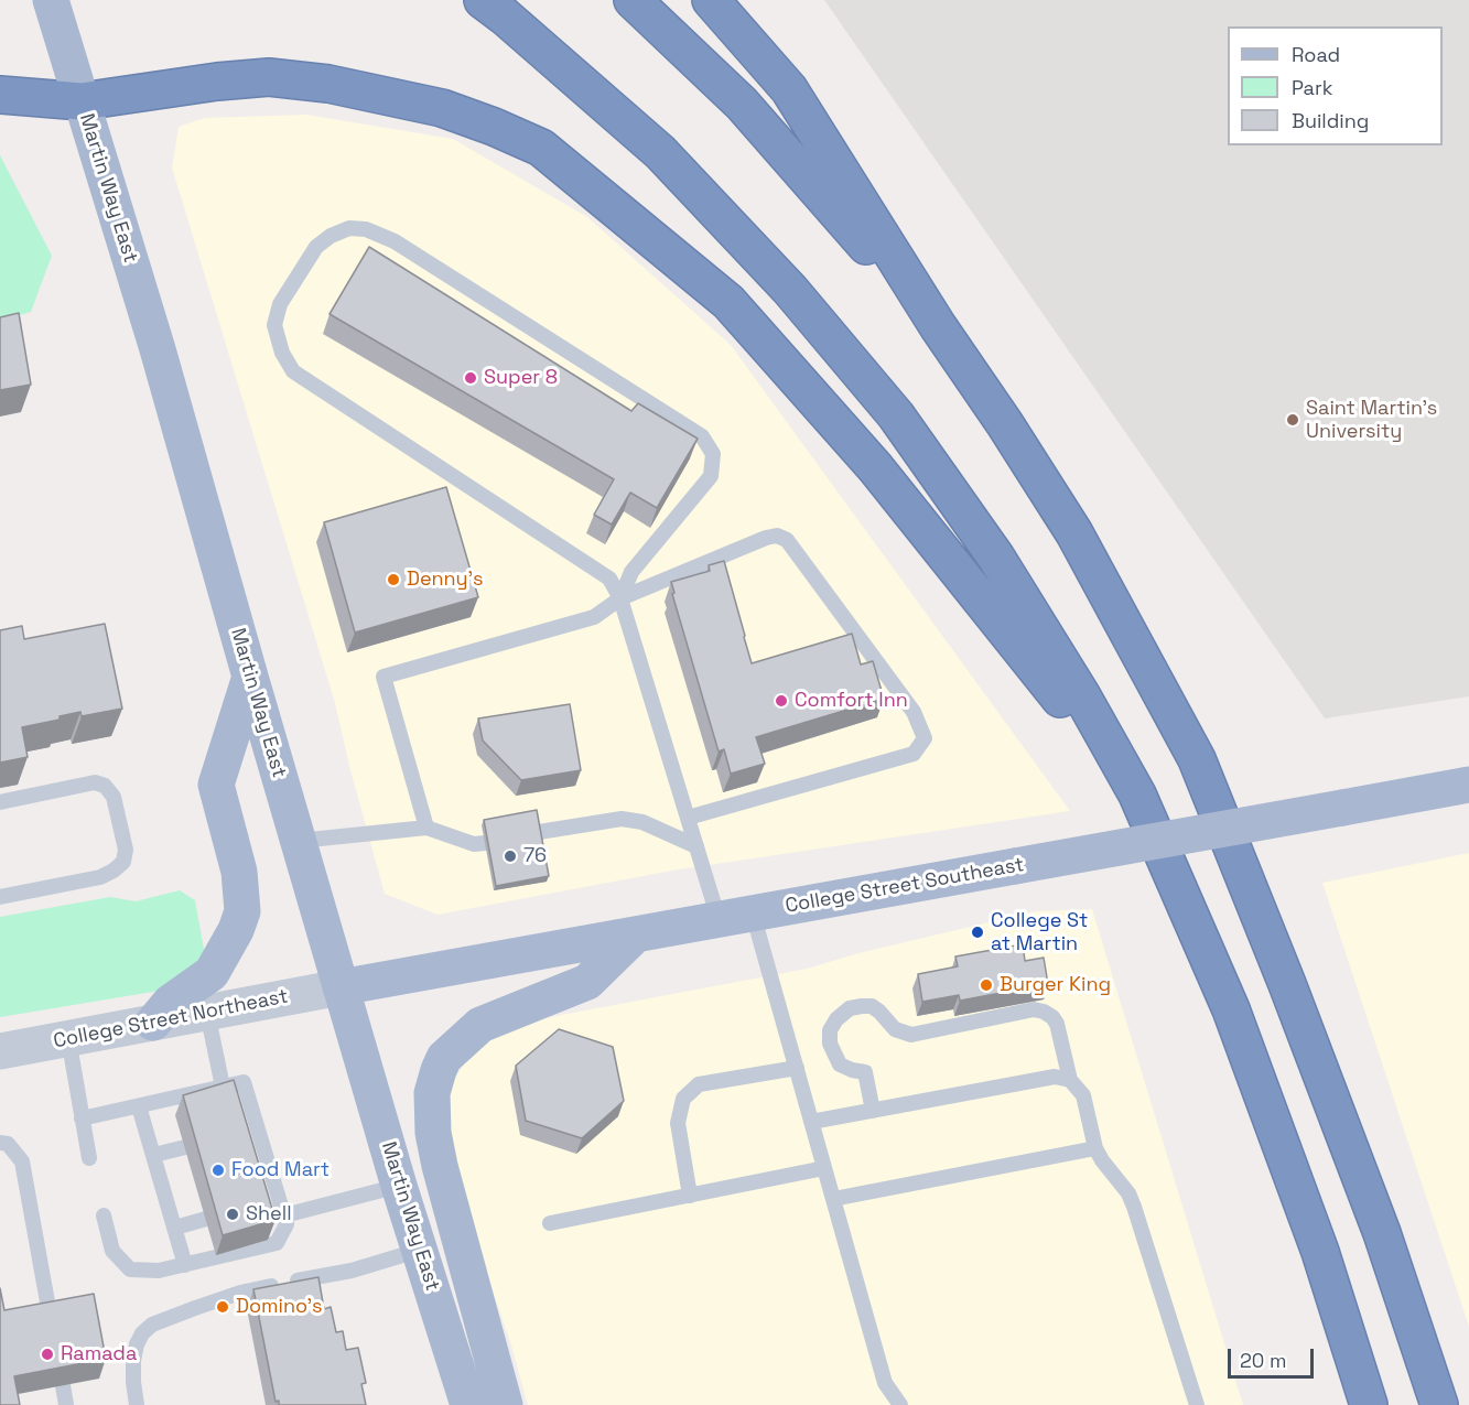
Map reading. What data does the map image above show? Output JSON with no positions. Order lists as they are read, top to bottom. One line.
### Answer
{"streets":{"main road":["Martin Way East","College Street Southeast"],"street":["College Street Northeast"]},"crossings":[["Martin Way East","College Street Southeast"],["Martin Way East","College Street Northeast"],["College Street Southeast","College Street Northeast"]],"places":["Super 8","Saint Martin's University","Denny's","Comfort Inn","76","College St at Martin","Burger King","Food Mart","Shell","Domino's","Ramada"],"legend":["Road","Park","Building"],"scale_bar":"20 m"}
